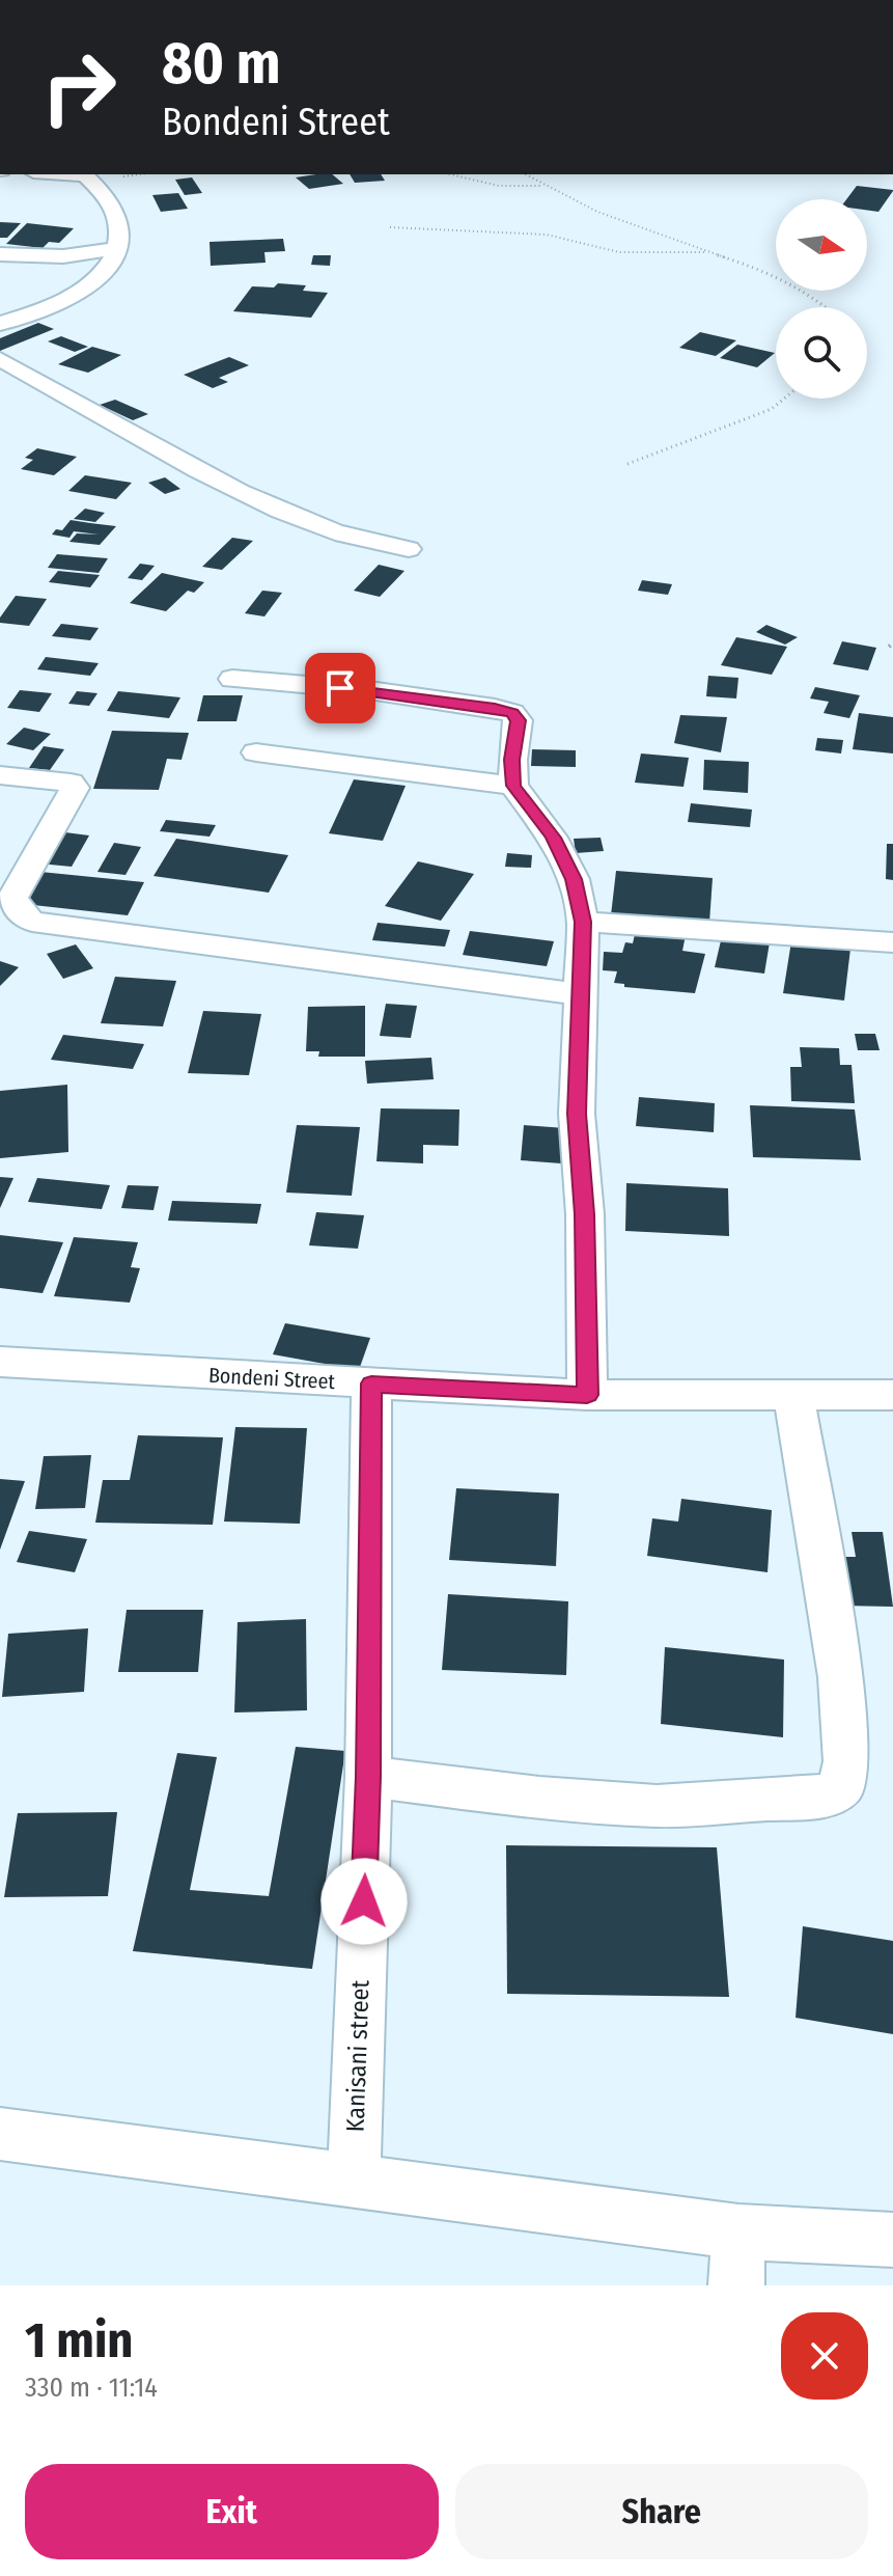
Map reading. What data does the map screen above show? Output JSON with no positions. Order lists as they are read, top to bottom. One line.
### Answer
{"streets":{"street":["Bondeni Street","Kanisani street"]},"crossings":[["Bondeni Street","Kanisani street"]],"north":"right","page":{"turn":["80 m","Bondeni Street"],"heading":["1 min","330 m · 11:14"],"buttons":["Exit","Share"]}}
